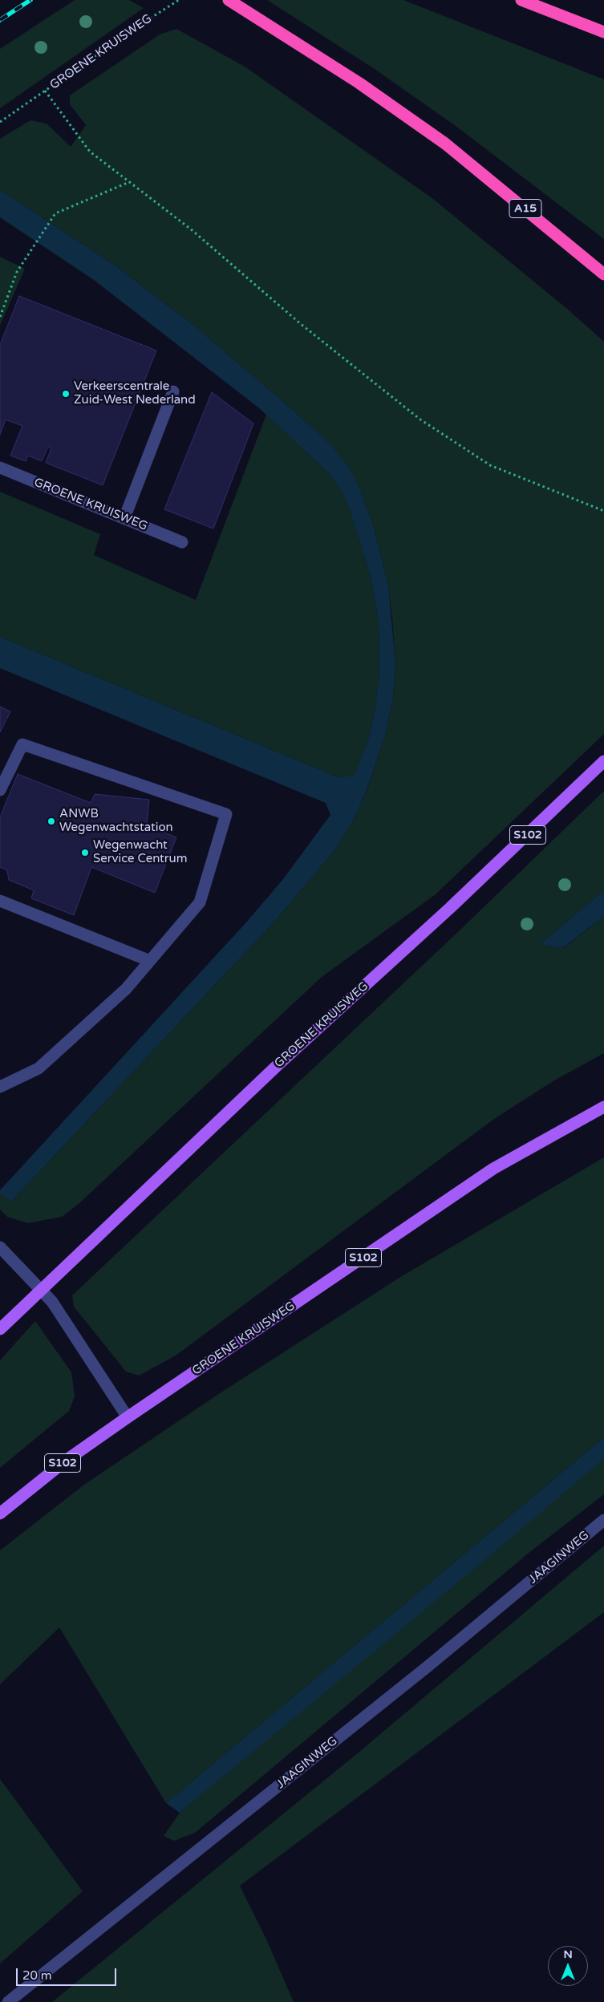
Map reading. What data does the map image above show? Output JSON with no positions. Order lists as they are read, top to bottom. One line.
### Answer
{"streets":{"highway":["A15"],"main road":["GROENE KRUISWEG","S102"],"street":["JAAGINWEG"]},"places":["Verkeerscentrale Zuid-West Nederland","ANWB Wegenwachtstation","Wegenwacht Service Centrum"],"scale_bar":"20 m","north":"top"}
